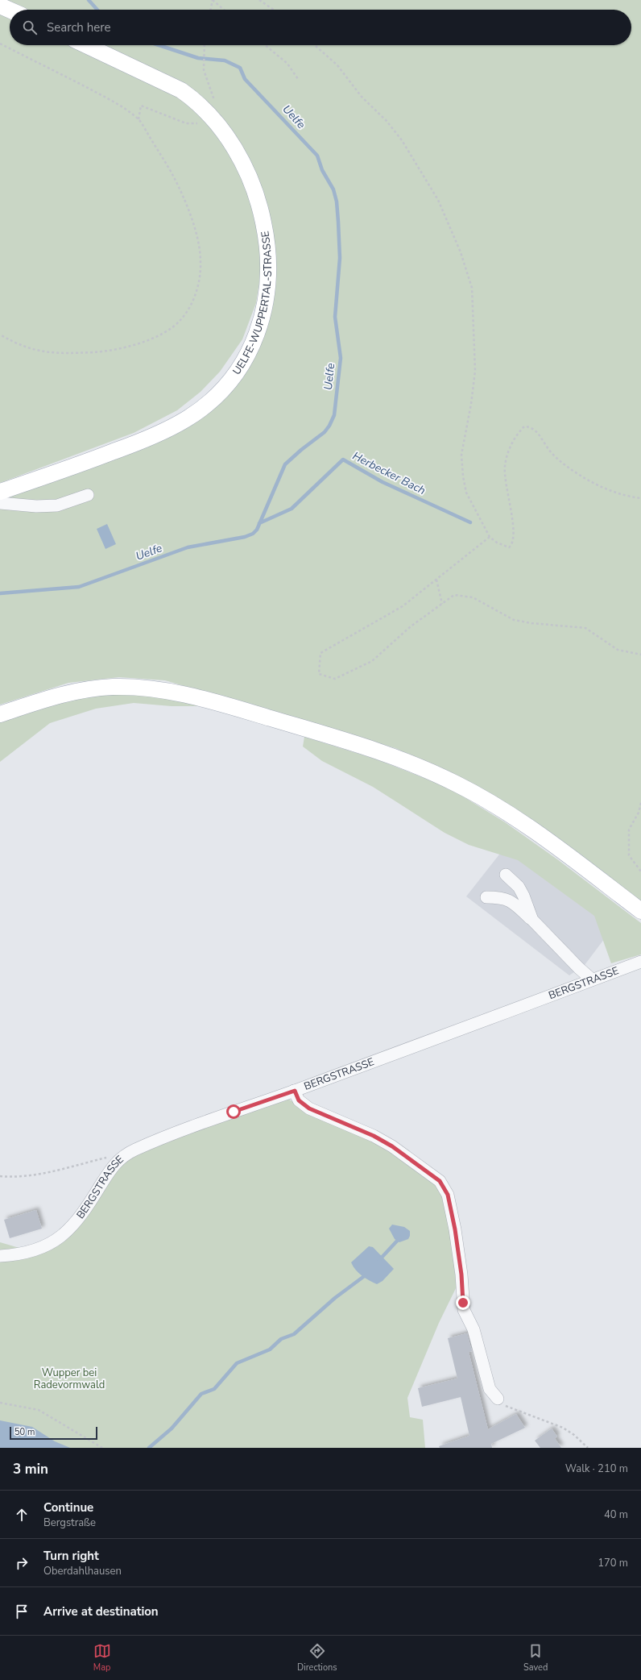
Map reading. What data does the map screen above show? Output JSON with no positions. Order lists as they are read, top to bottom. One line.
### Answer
{"streets":{"main road":["UELFE-WUPPERTAL-STRASSE"],"street":["BERGSTRASSE"]},"water":["Uelfe","Herbecker Bach"],"parks":["Wupper bei Radevormwald"],"scale_bar":"50 m","page":{"search":"Search here","scale":"50 m","heading":["3 min","Walk · 210 m"],"list":[["Continue","Bergstraße","40 m"],["Turn right","Oberdahlhausen","170 m"],"Arrive at destination"],"nav":["Map","Directions","Saved"]}}
